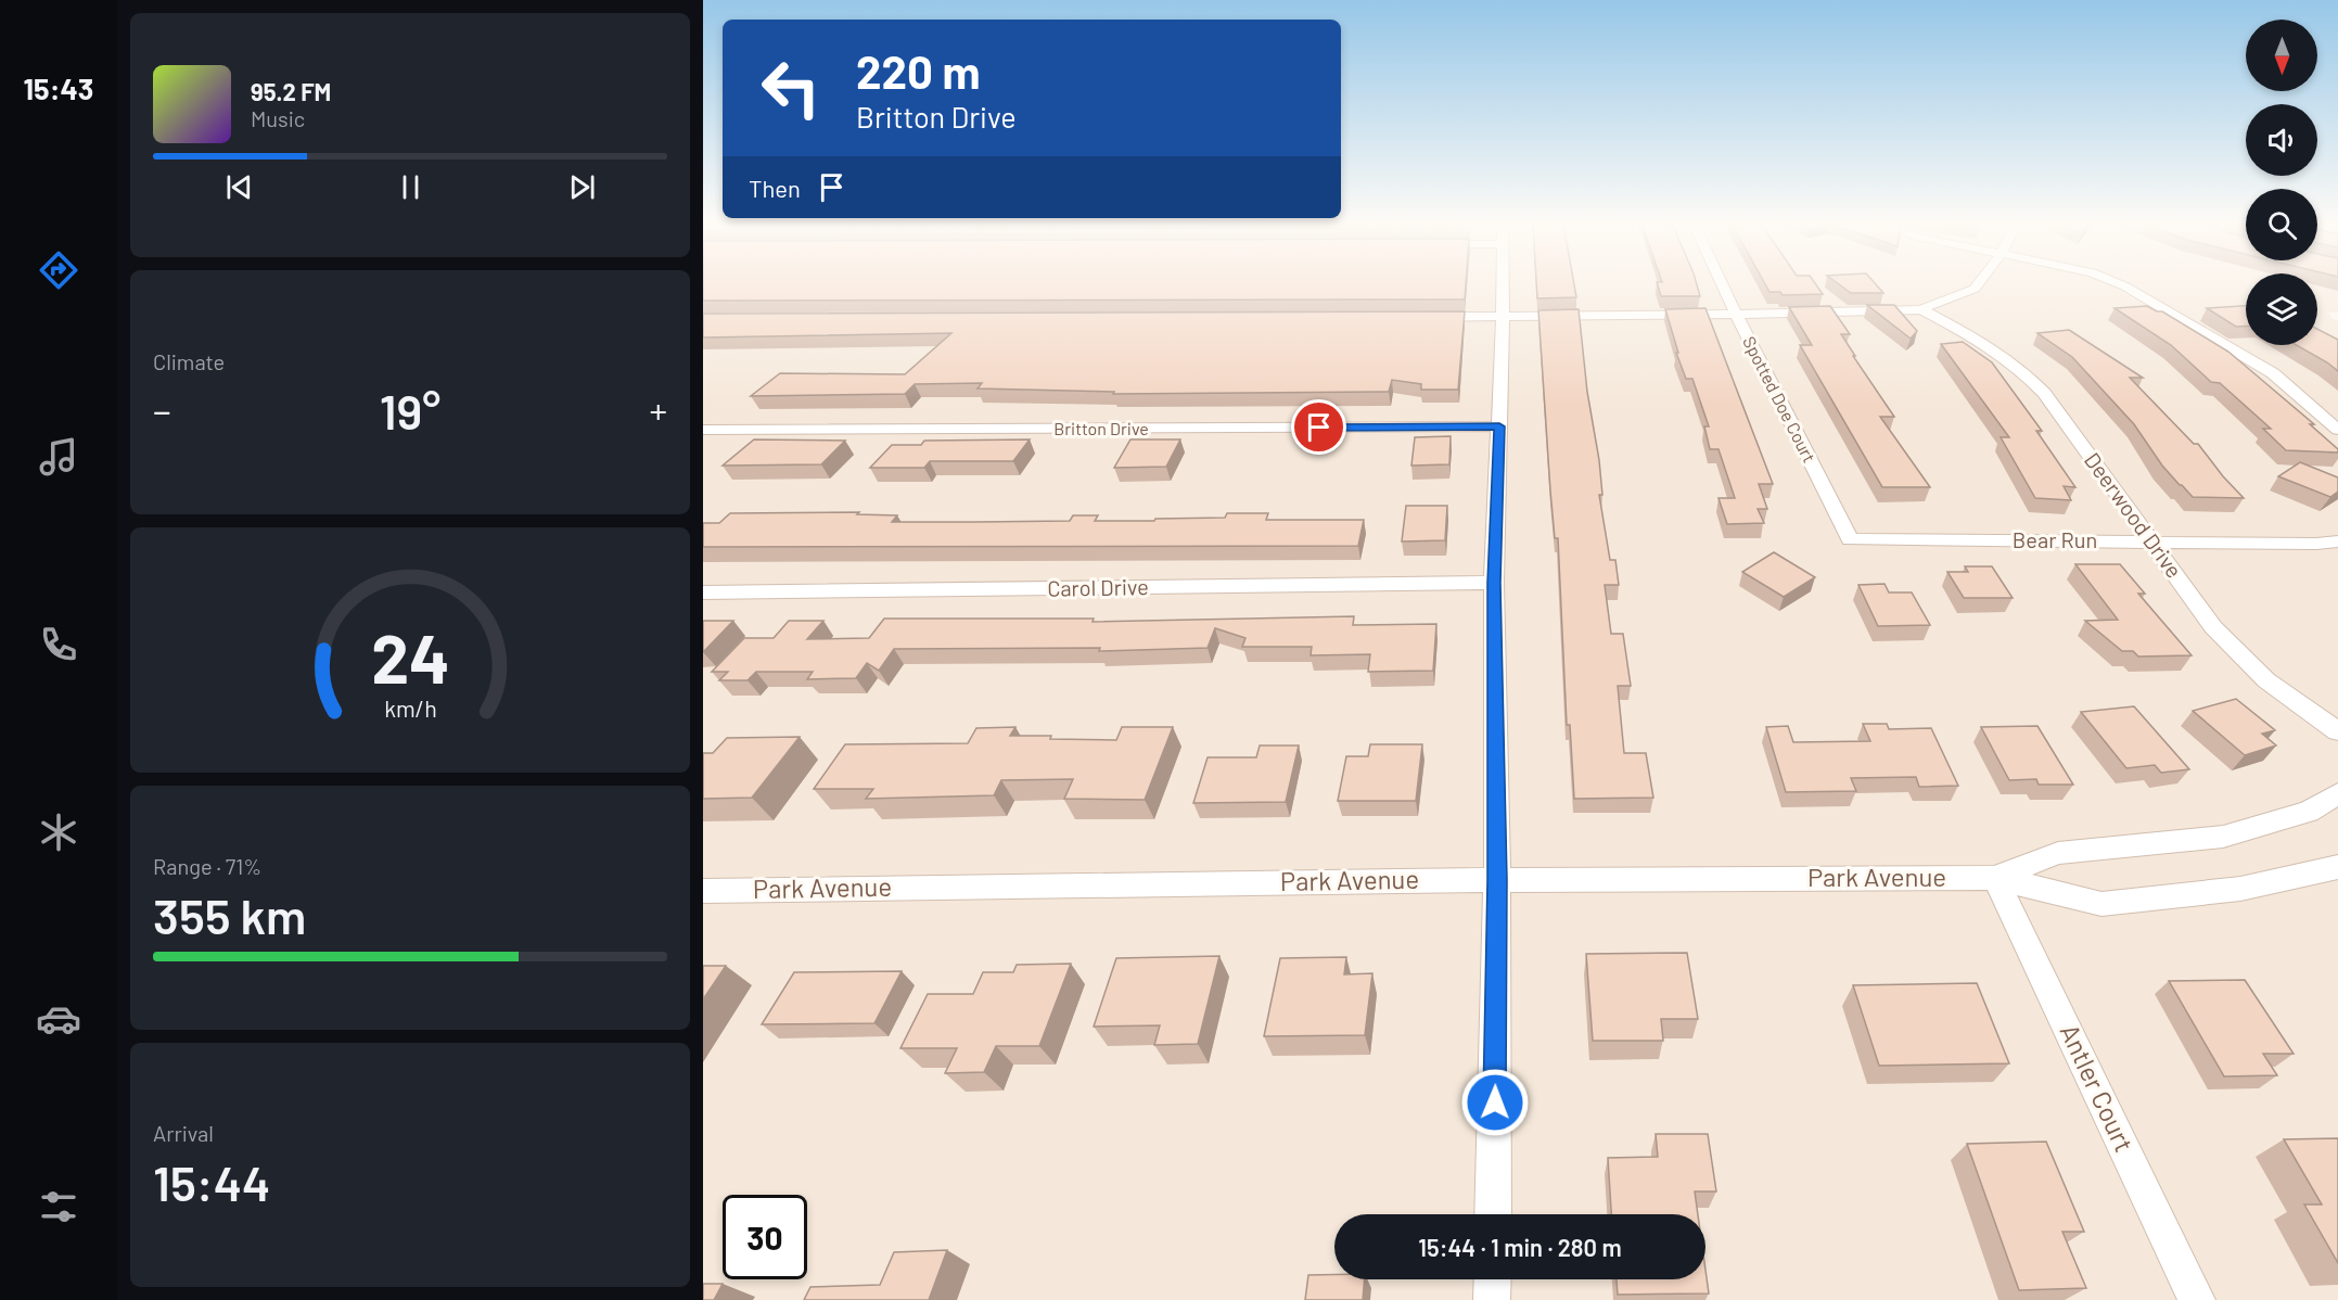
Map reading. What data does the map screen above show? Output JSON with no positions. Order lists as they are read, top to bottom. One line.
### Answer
{"streets":{"street":["Spotted Doe Court","Britton Drive","Deerwood Drive","Bear Run","Carol Drive","Park Avenue","Antler Court"]},"crossings":[["Spotted Doe Court","Bear Run"],["Deerwood Drive","Bear Run"],["Park Avenue","Antler Court"]],"north":"bottom","page":{"tabs":"15:43","turn":["220 m","Britton Drive"],"song":["95.2 FM","Music"],"then":"Then","tile":["Climate",["Range · 71%","355 km"],["Arrival","15:44"]],"heat":["−","19°","+"],"limit":"30","trip":"15:44 · 1 min · 280 m","gauge":["24","km/h"]}}
